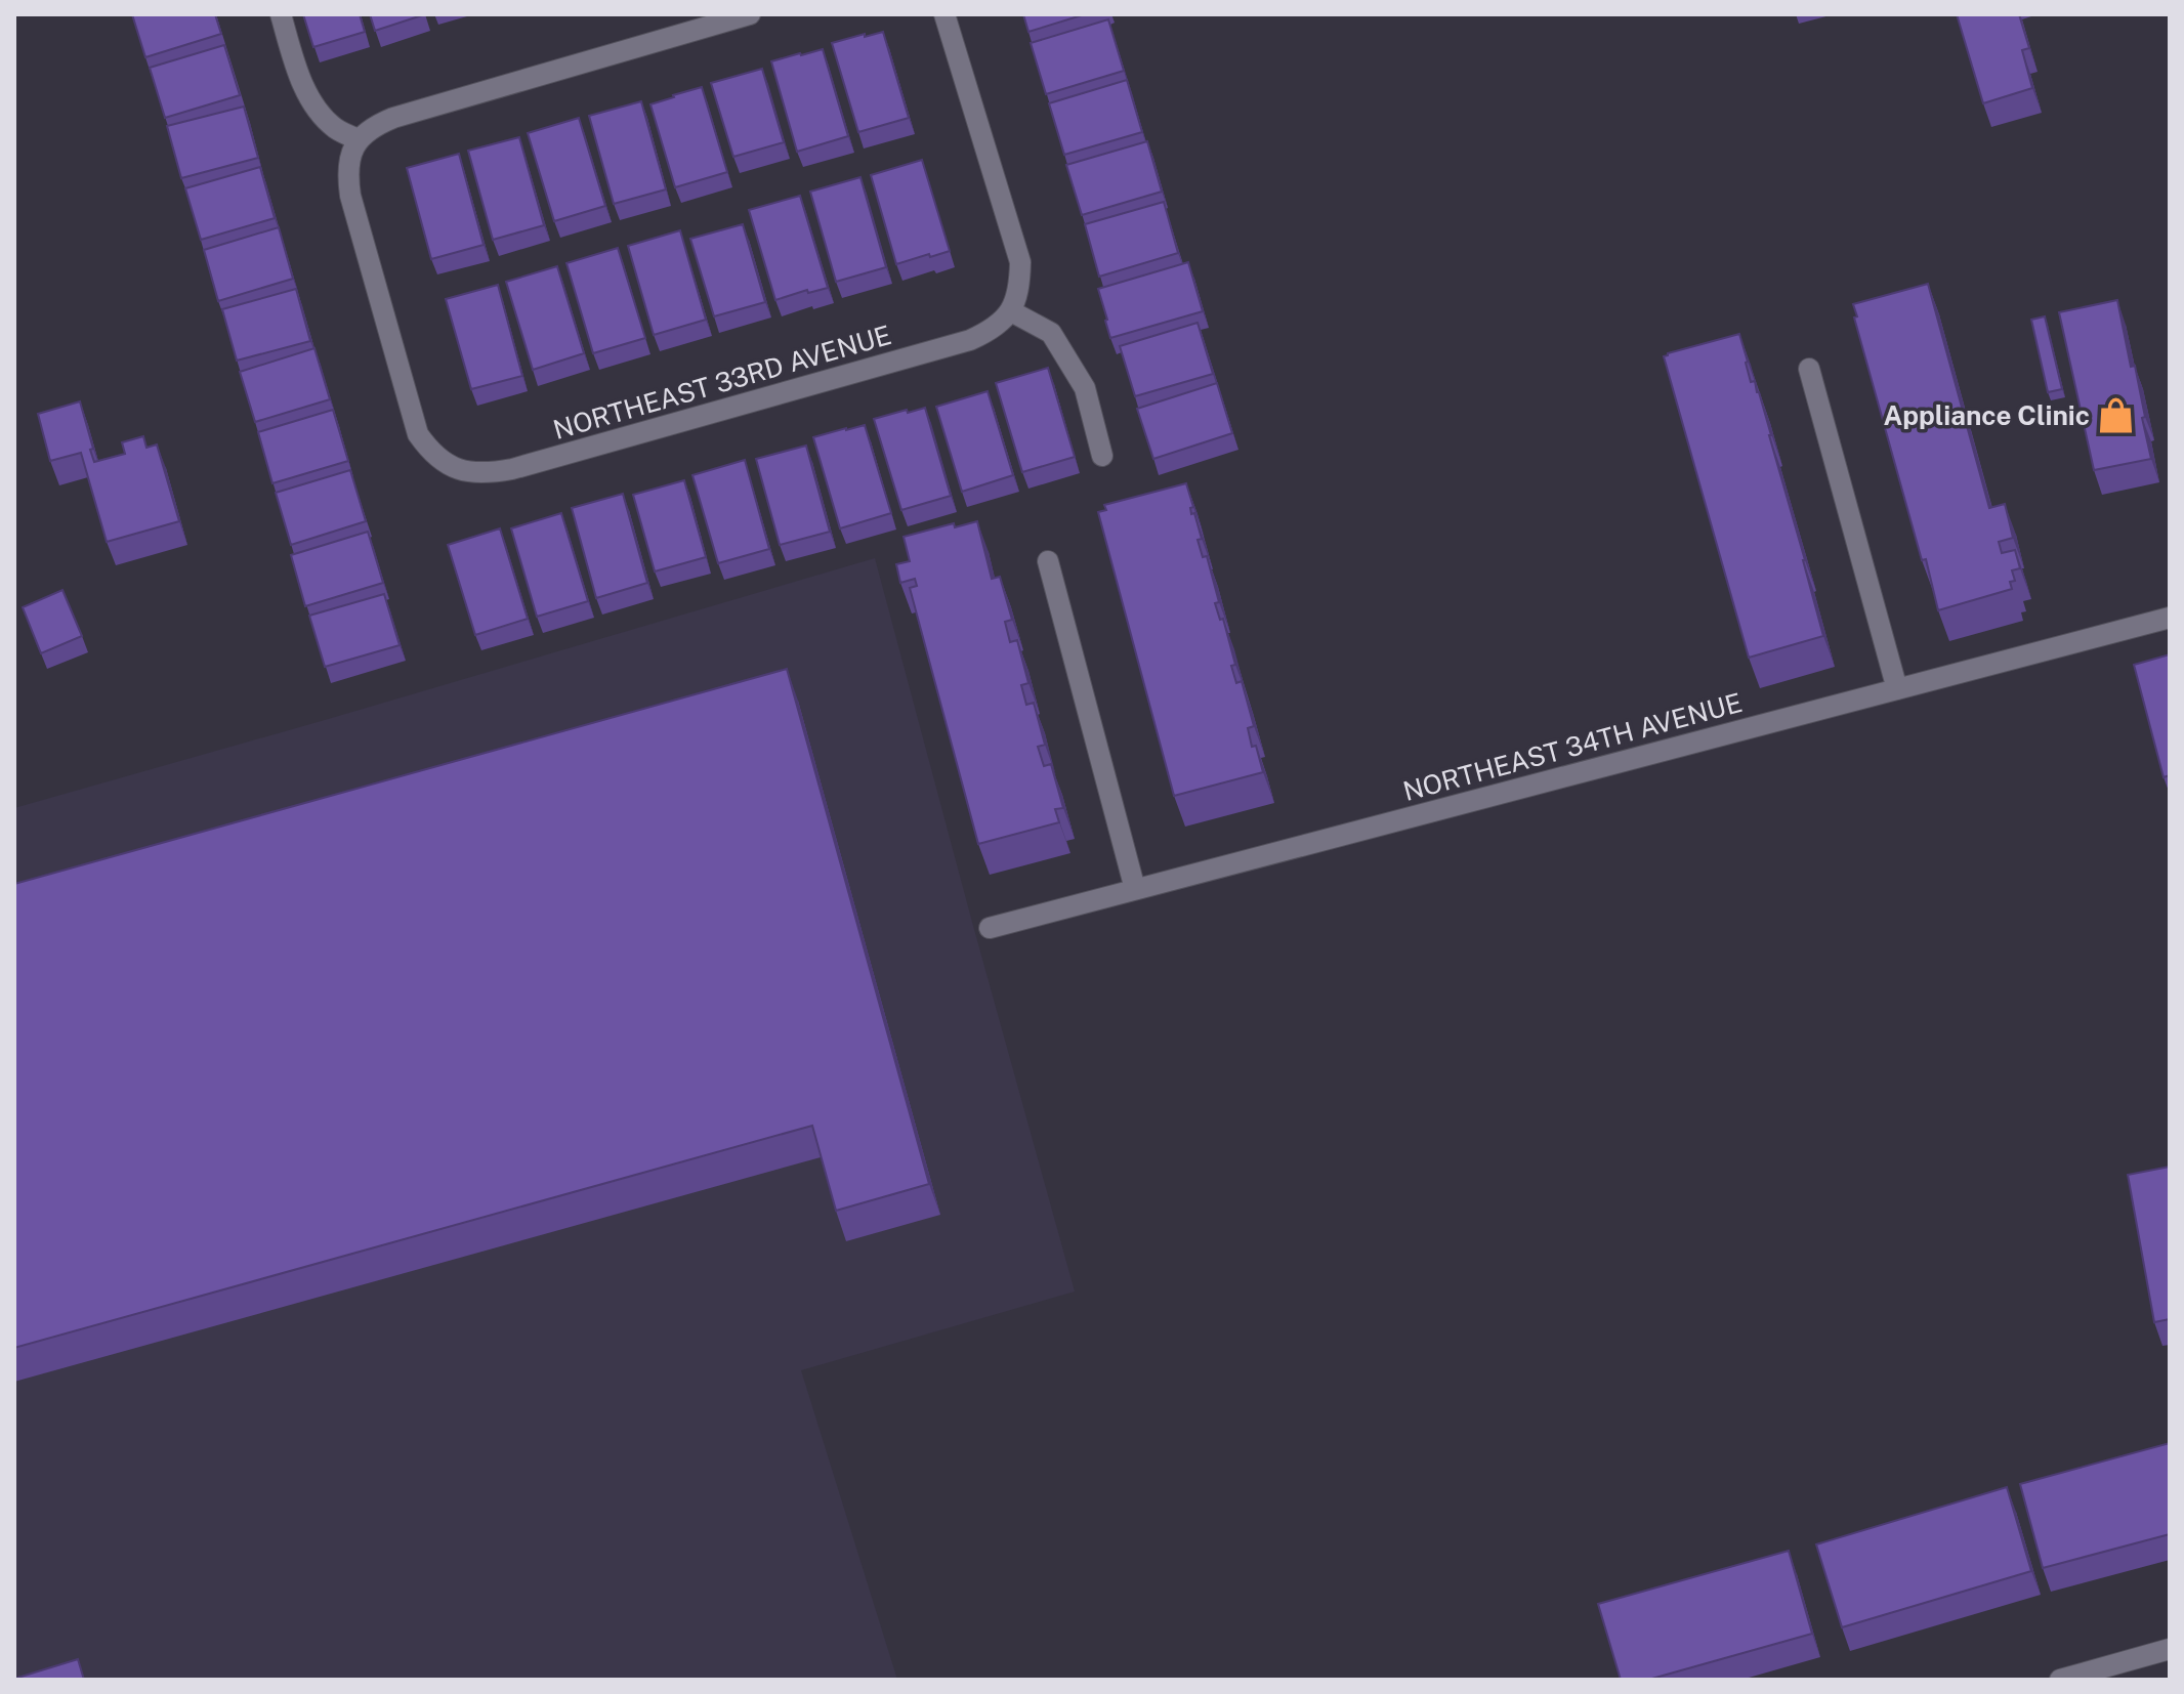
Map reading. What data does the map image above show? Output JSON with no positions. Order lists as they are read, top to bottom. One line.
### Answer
{"streets":{"street":["NORTHEAST 33RD AVENUE","NORTHEAST 34TH AVENUE"]},"places":{"shop":["Appliance Clinic"]}}
